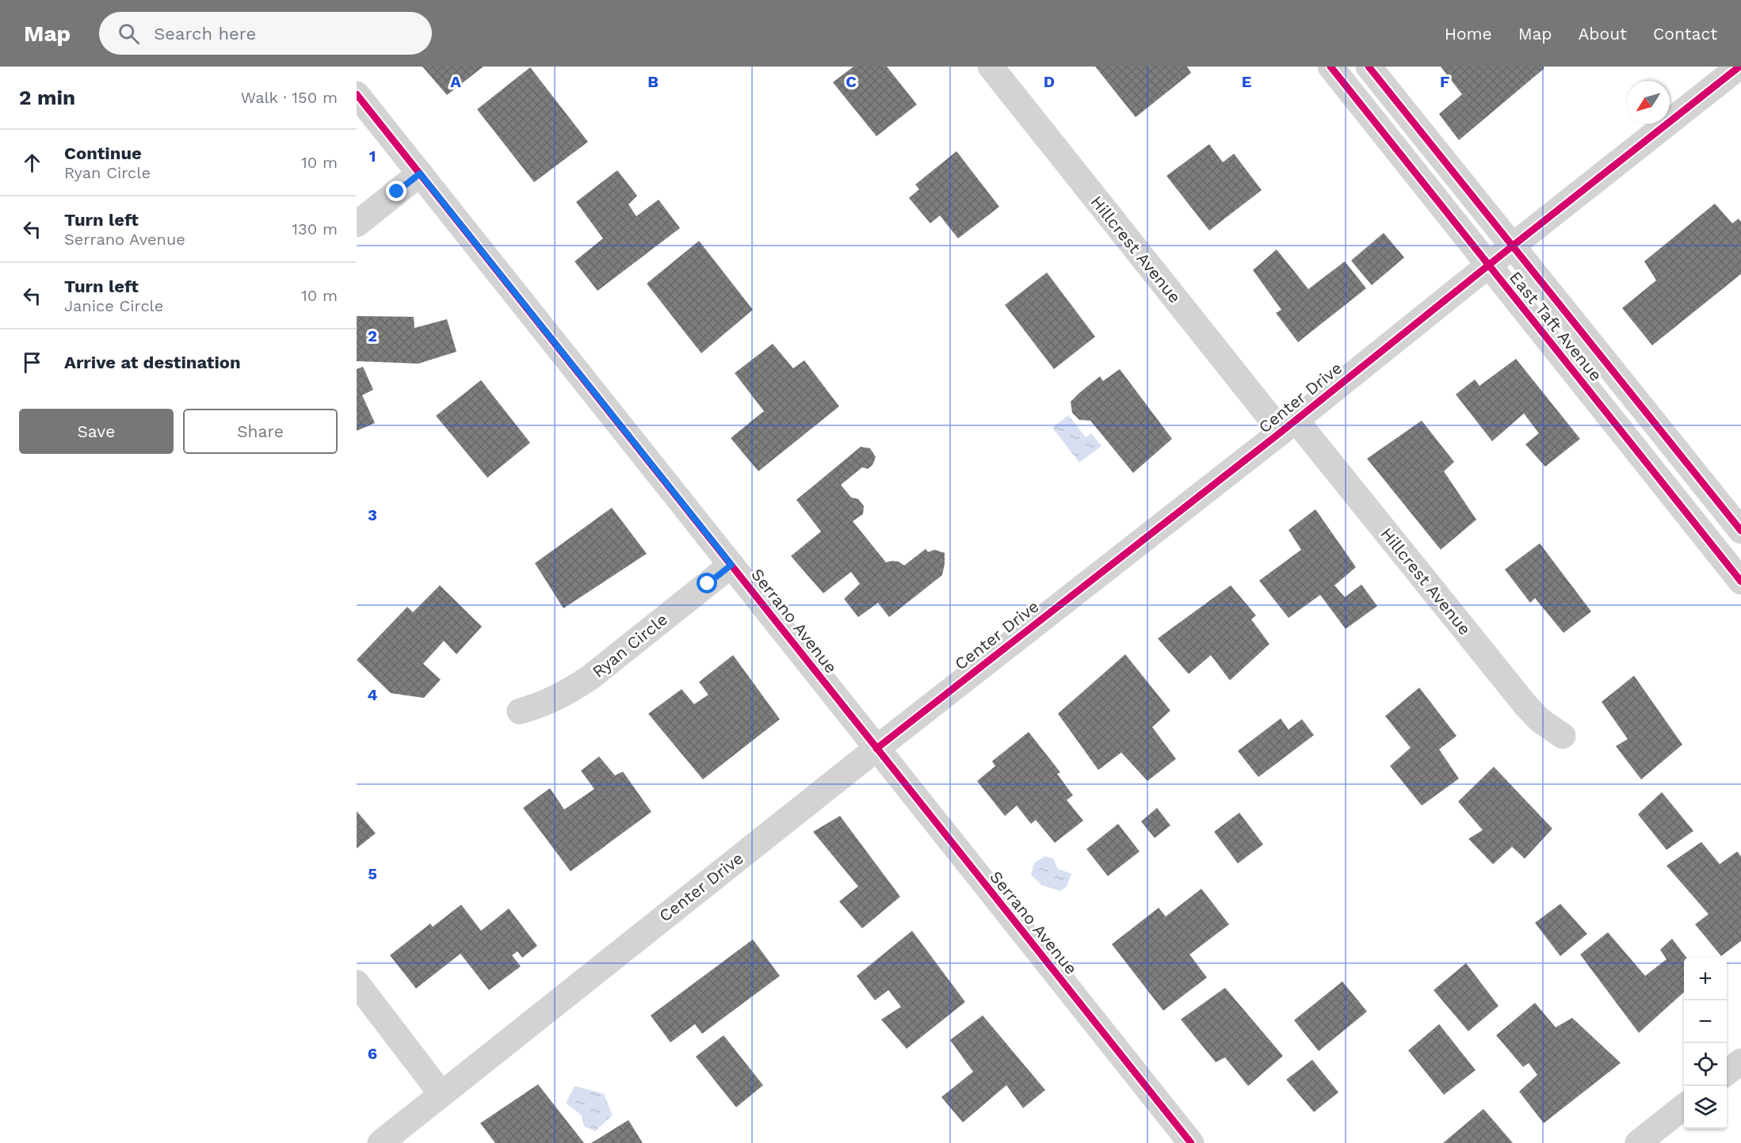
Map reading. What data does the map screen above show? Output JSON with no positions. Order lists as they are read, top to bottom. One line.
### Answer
{"streets":{"street":["Hillcrest Avenue","East Taft Avenue","Center Drive","Serrano Avenue","Ryan Circle"]},"crossings":[["Hillcrest Avenue","Center Drive"],["East Taft Avenue","Center Drive"],["Center Drive","Serrano Avenue"],["Serrano Avenue","Ryan Circle"]],"north":"bottom left","page":{"header":"Map","search":"Search here","nav":["Home","Map","About","Contact"],"heading":["2 min","Walk · 150 m"],"list":[["Continue","Ryan Circle","10 m"],["Turn left","Serrano Avenue","130 m"],["Turn left","Janice Circle","10 m"],"Arrive at destination"],"buttons":["Save","Share"],"map_buttons":["+","−"]},"grid":{"columns":["A","B","C","D","E","F"],"rows":["1","2","3","4","5","6"]}}
